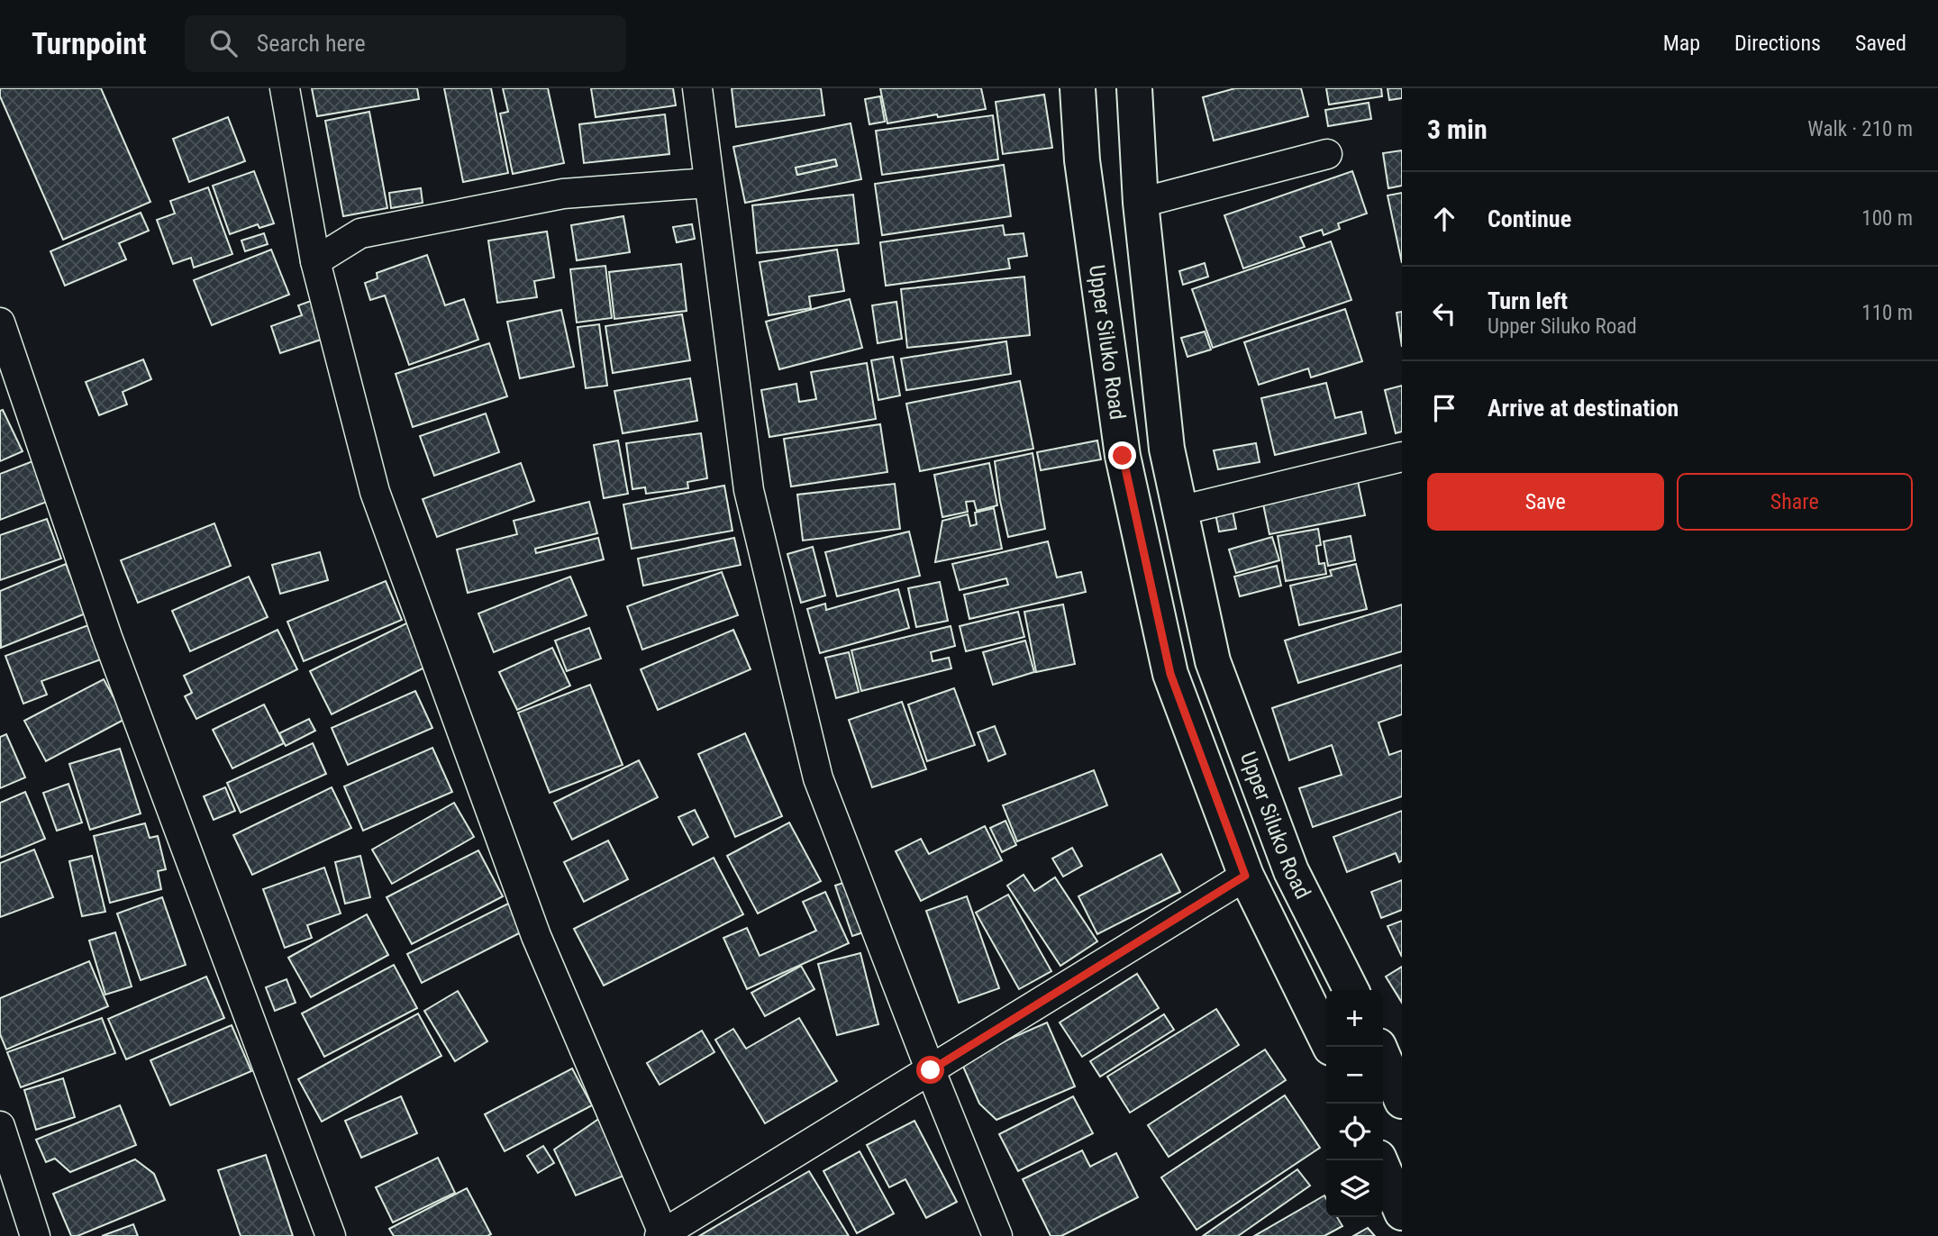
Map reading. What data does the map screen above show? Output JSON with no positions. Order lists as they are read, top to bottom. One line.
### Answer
{"streets":{"main road":["Upper Siluko Road"]},"page":{"header":"Turnpoint","search":"Search here","nav":["Map","Directions","Saved"],"heading":["3 min","Walk · 210 m"],"list":[["Continue","100 m"],["Turn left","Upper Siluko Road","110 m"],"Arrive at destination"],"buttons":["Save","Share"],"map_buttons":["+","−"]}}
